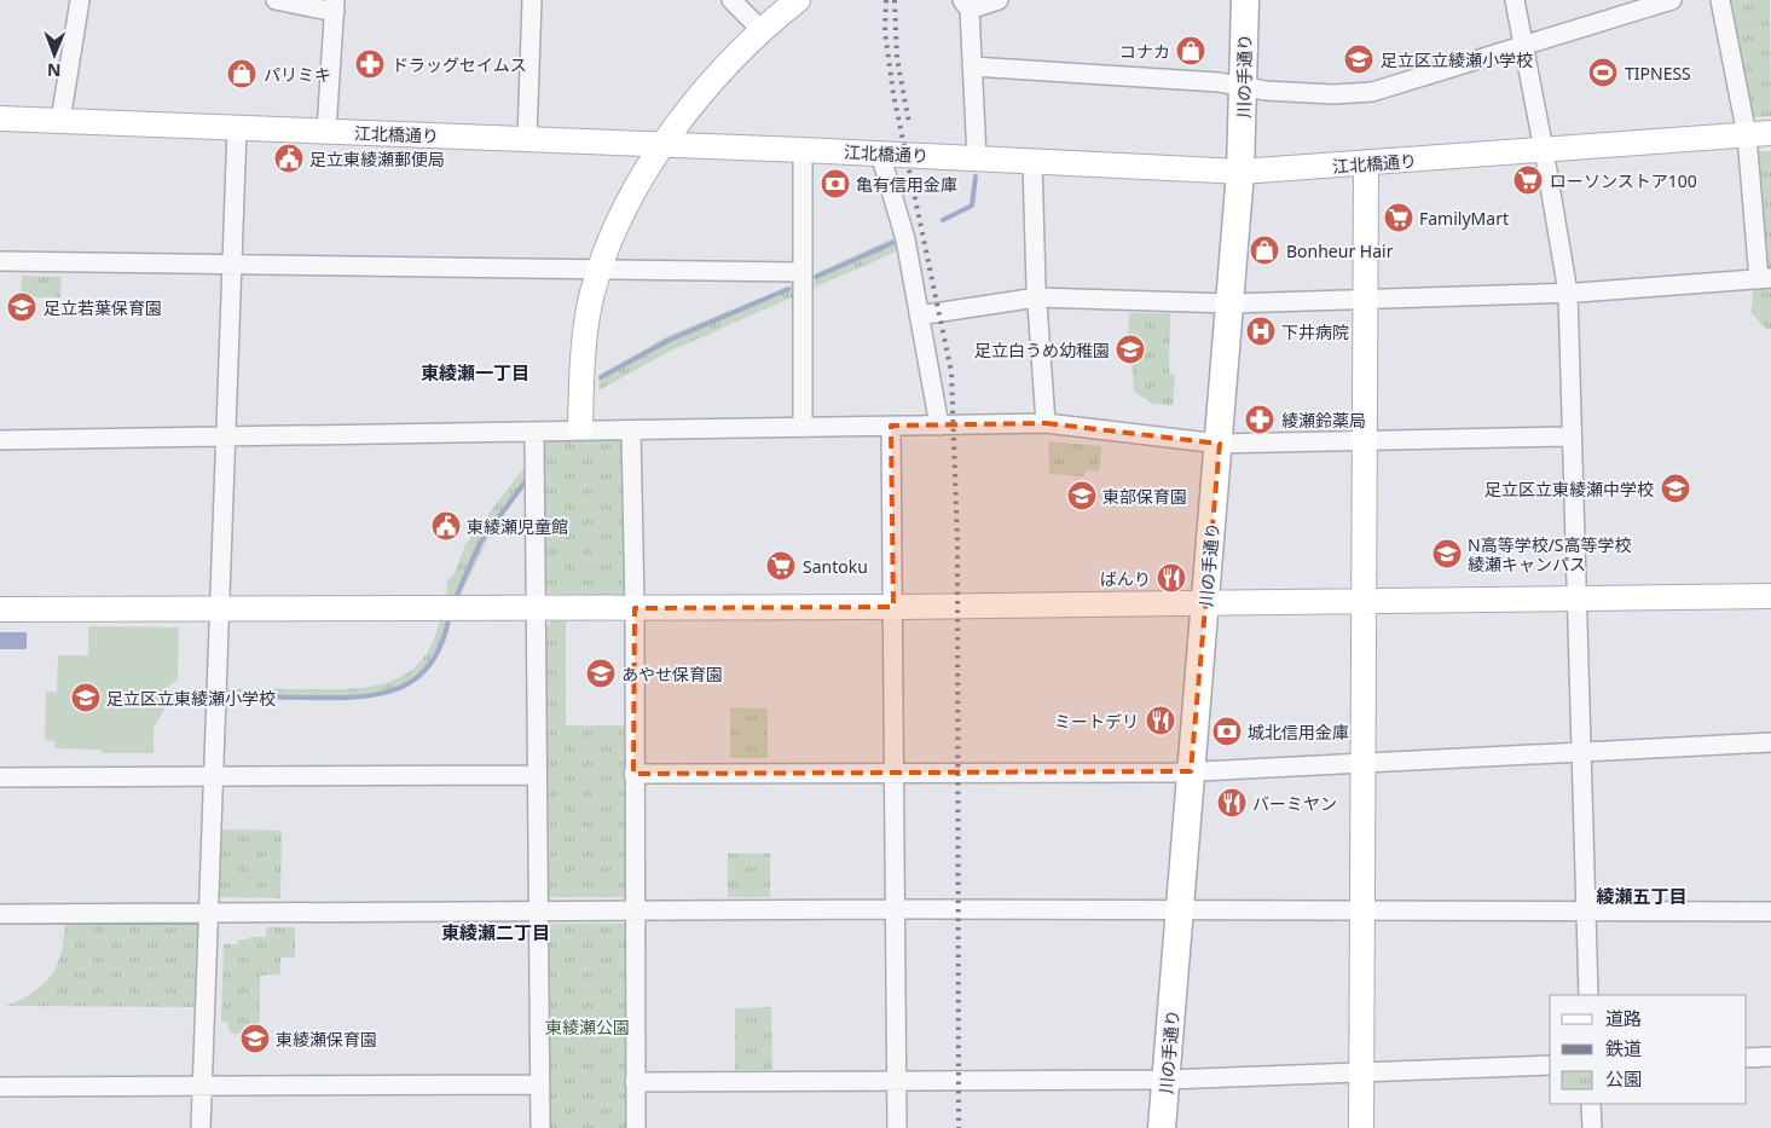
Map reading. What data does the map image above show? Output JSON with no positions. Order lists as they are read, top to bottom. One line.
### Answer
{"streets":{"main road":["川の手通り"],"street":["江北橋通り"]},"crossings":[["川の手通り","江北橋通り"]],"districts":["東綾瀬一丁目","綾瀬五丁目","東綾瀬二丁目"],"parks":["東綾瀬公園"],"places":{"shop":["コナカ","パリミキ","Bonheur Hair"],"school or university":["足立区立綾瀬小学校","足立若葉保育園","足立白うめ幼稚園","足立区立東綾瀬中学校","東部保育園","N高等学校/S高等学校 綾瀬キャンパス","あやせ保育園","足立区立東綾瀬小学校","東綾瀬保育園"],"pharmacy":["ドラッグセイムス","綾瀬鈴薬局"],"sports":["TIPNESS"],"public building":["足立東綾瀬郵便局","東綾瀬児童館"],"supermarket":["ローソンストア100","FamilyMart","Santoku"],"bank":["亀有信用金庫","城北信用金庫"],"hospital":["下井病院"],"restaurant":["ばんり","ミートデリ","バーミヤン"]},"legend":["道路","鉄道","公園"],"north":"bottom"}
